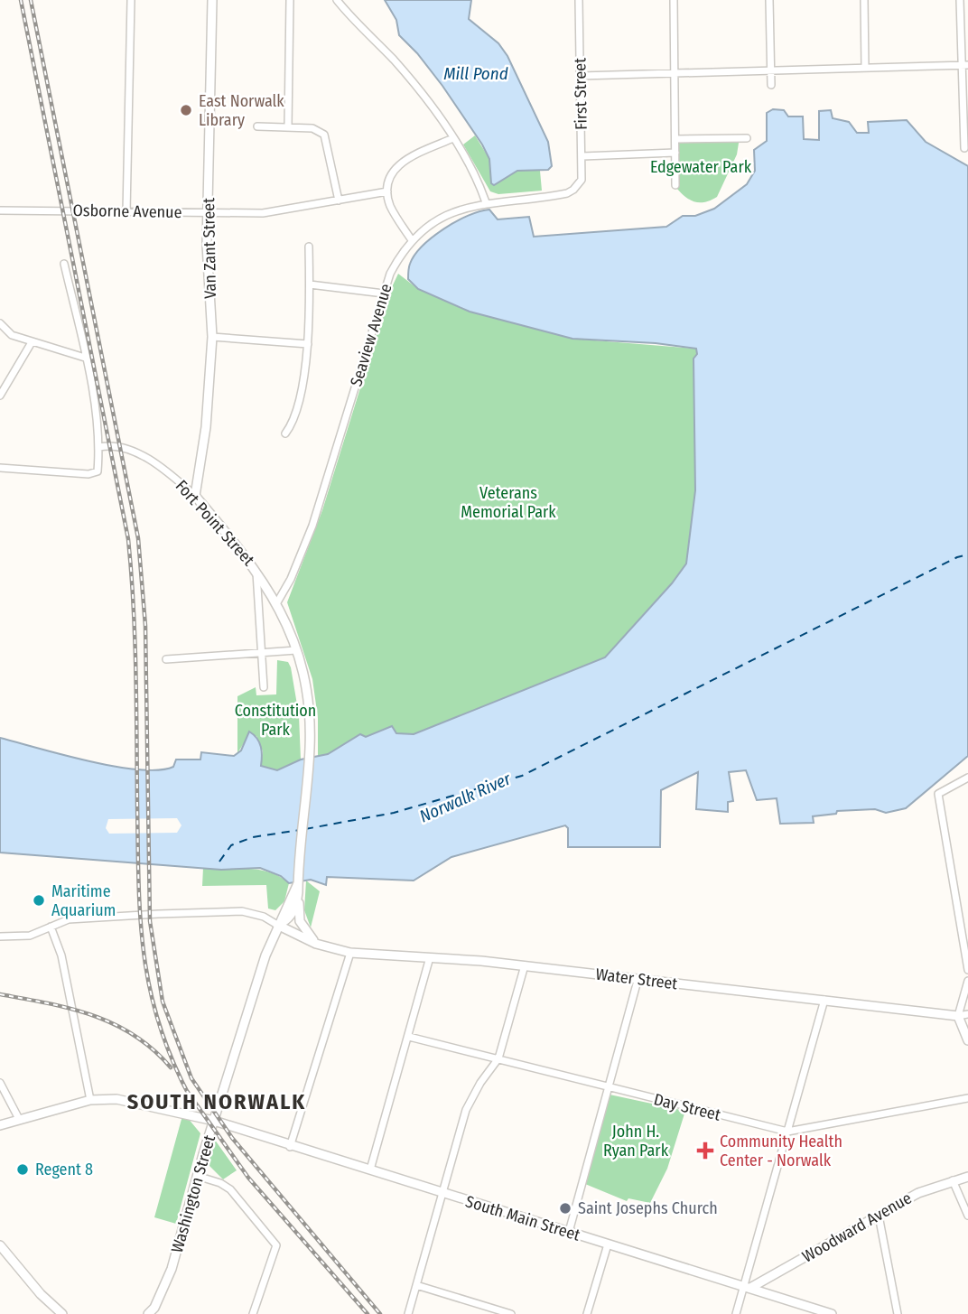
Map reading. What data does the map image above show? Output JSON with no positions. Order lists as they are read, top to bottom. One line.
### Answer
{"streets":{"main road":["Van Zant Street","Fort Point Street","Water Street","Washington Street","South Main Street","Woodward Avenue"],"street":["First Street","Osborne Avenue","Seaview Avenue","Day Street"]},"crossings":[["First Street","Seaview Avenue"],["Osborne Avenue","Van Zant Street"],["Van Zant Street","Fort Point Street"],["Seaview Avenue","Fort Point Street"],["Fort Point Street","Washington Street"],["Water Street","Washington Street"],["Washington Street","South Main Street"],["South Main Street","Woodward Avenue"]],"districts":["SOUTH NORWALK"],"water":["Mill Pond","Norwalk River"],"parks":["Edgewater Park","Veterans Memorial Park","Constitution Park","John H. Ryan Park"],"places":{"other":["East Norwalk Library","Maritime Aquarium","Regent 8","Saint Josephs Church"],"health":["Community Health Center - Norwalk"]}}
